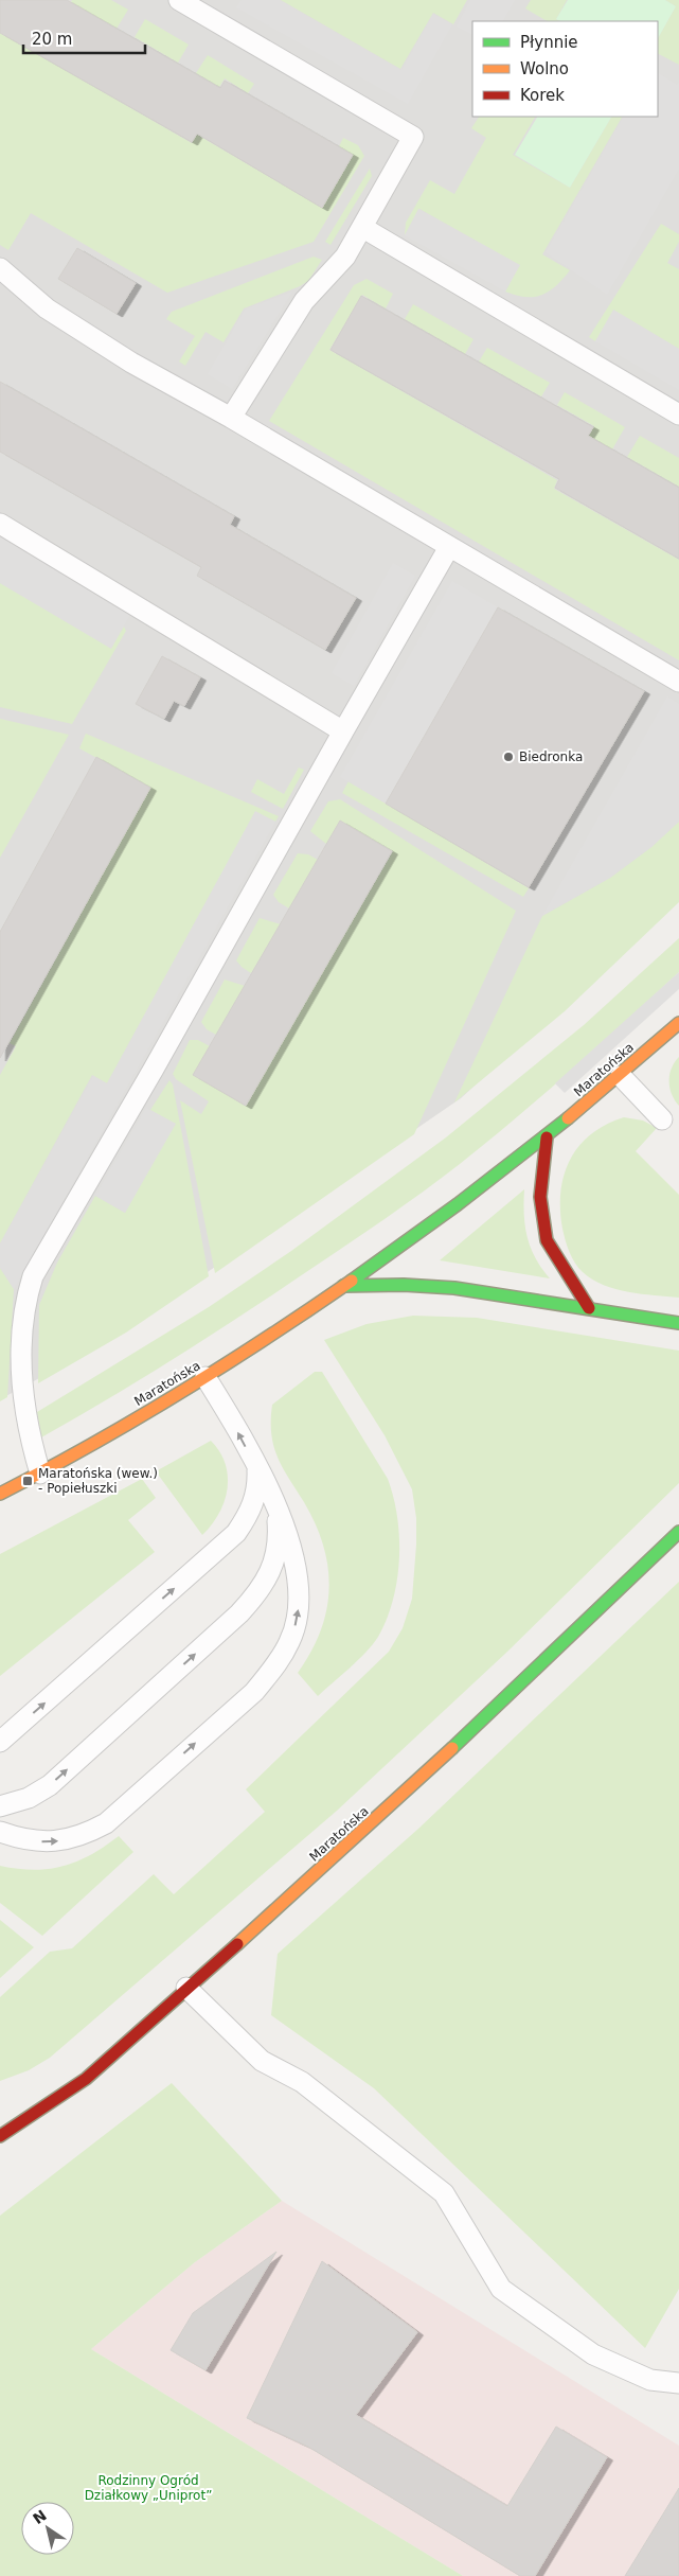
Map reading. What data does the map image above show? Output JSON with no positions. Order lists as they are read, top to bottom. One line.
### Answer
{"streets":{"street":["Maratońska"]},"parks":["Rodzinny Ogród Działkowy „Uniprot”"],"places":{"other":["Biedronka"],"transit":["Maratońska (wew.) - Popiełuszki"]},"legend":["Płynnie","Wolno","Korek"],"scale_bar":"20 m","north":"top left"}
